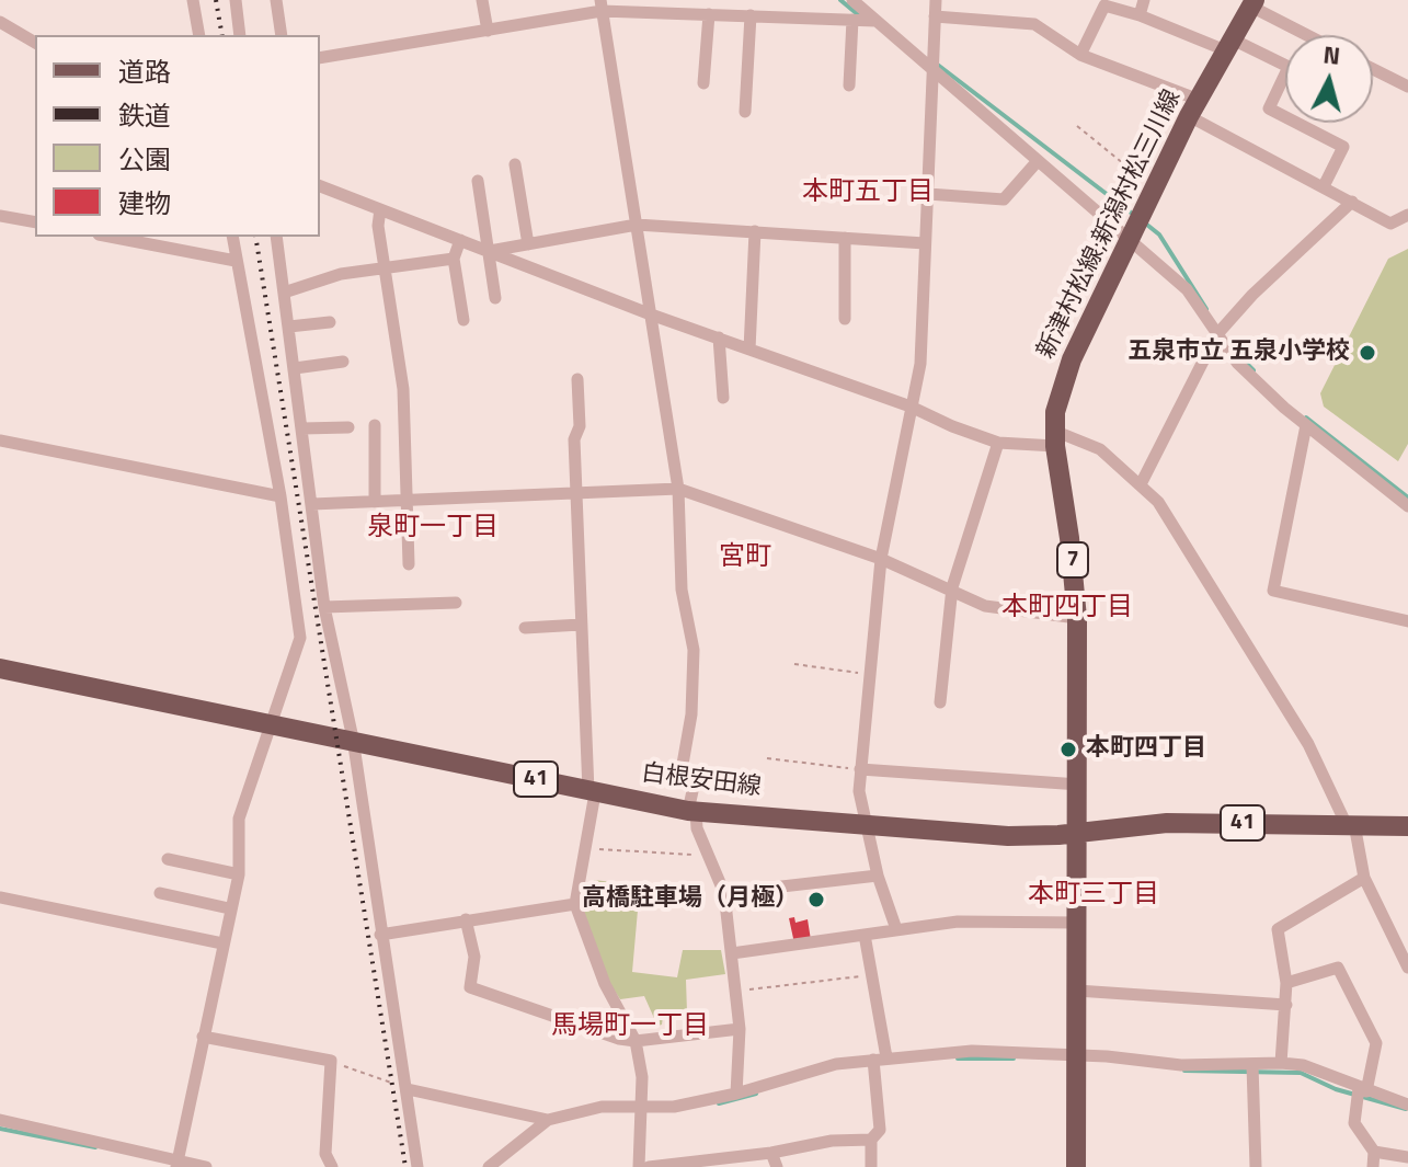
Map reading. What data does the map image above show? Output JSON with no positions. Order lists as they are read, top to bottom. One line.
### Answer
{"streets":{"main road":["新津村松線;新潟村松三川線","7","41","白根安田線"]},"crossings":[["新津村松線;新潟村松三川線","白根安田線"]],"districts":["本町五丁目","泉町一丁目","宮町","本町四丁目","本町三丁目","馬場町一丁目"],"places":["五泉市立 五泉小学校","本町四丁目","高橋駐車場（月極）"],"legend":["道路","鉄道","公園","建物"],"north":"top"}
